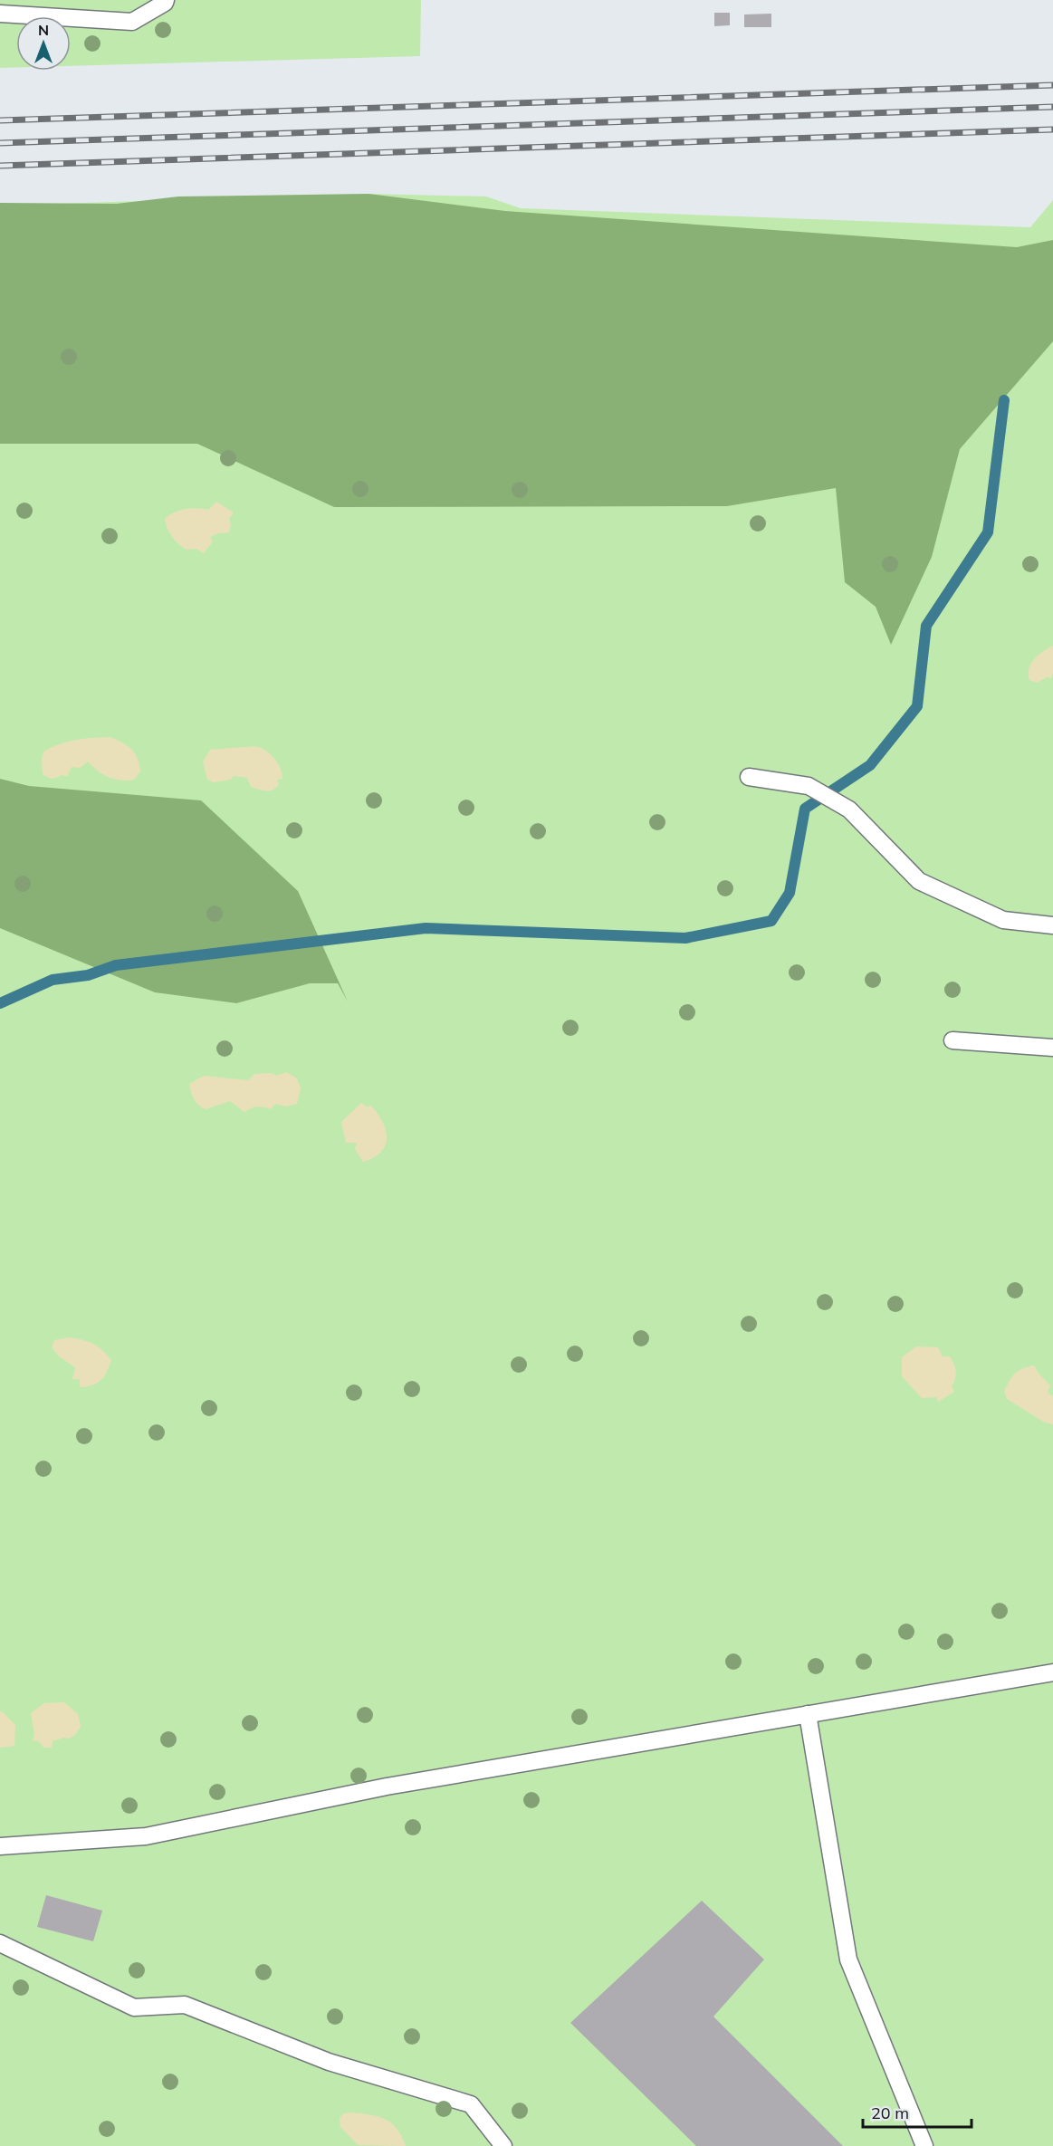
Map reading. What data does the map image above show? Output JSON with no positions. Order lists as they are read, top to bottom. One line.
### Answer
{"scale_bar":"20 m","north":"top"}
